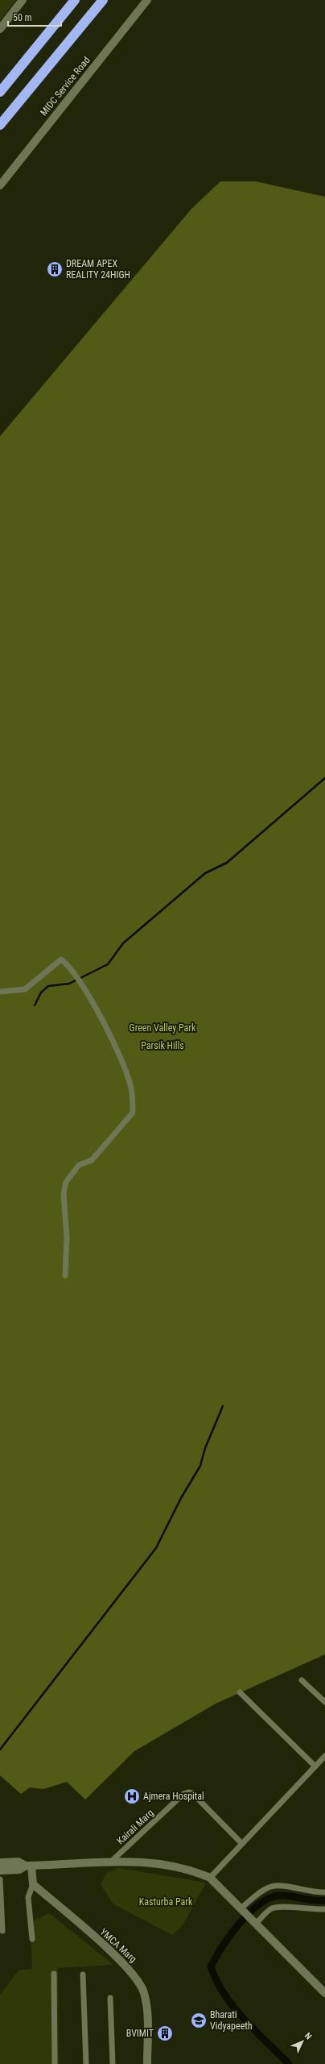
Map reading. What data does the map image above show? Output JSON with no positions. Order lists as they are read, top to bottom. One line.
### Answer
{"streets":{"main road":["MIDC Service Road","YMCA Marg"],"street":["Kairali Marg"]},"parks":["Green Valley Park","Parsik Hills","Kasturba Park"],"places":{"building":["DREAM APEX REALITY 24HIGH","BVIMIT"],"hospital":["Ajmera Hospital"],"school or university":["Bharati Vidyapeeth"]},"scale_bar":"50 m","north":"top right"}
